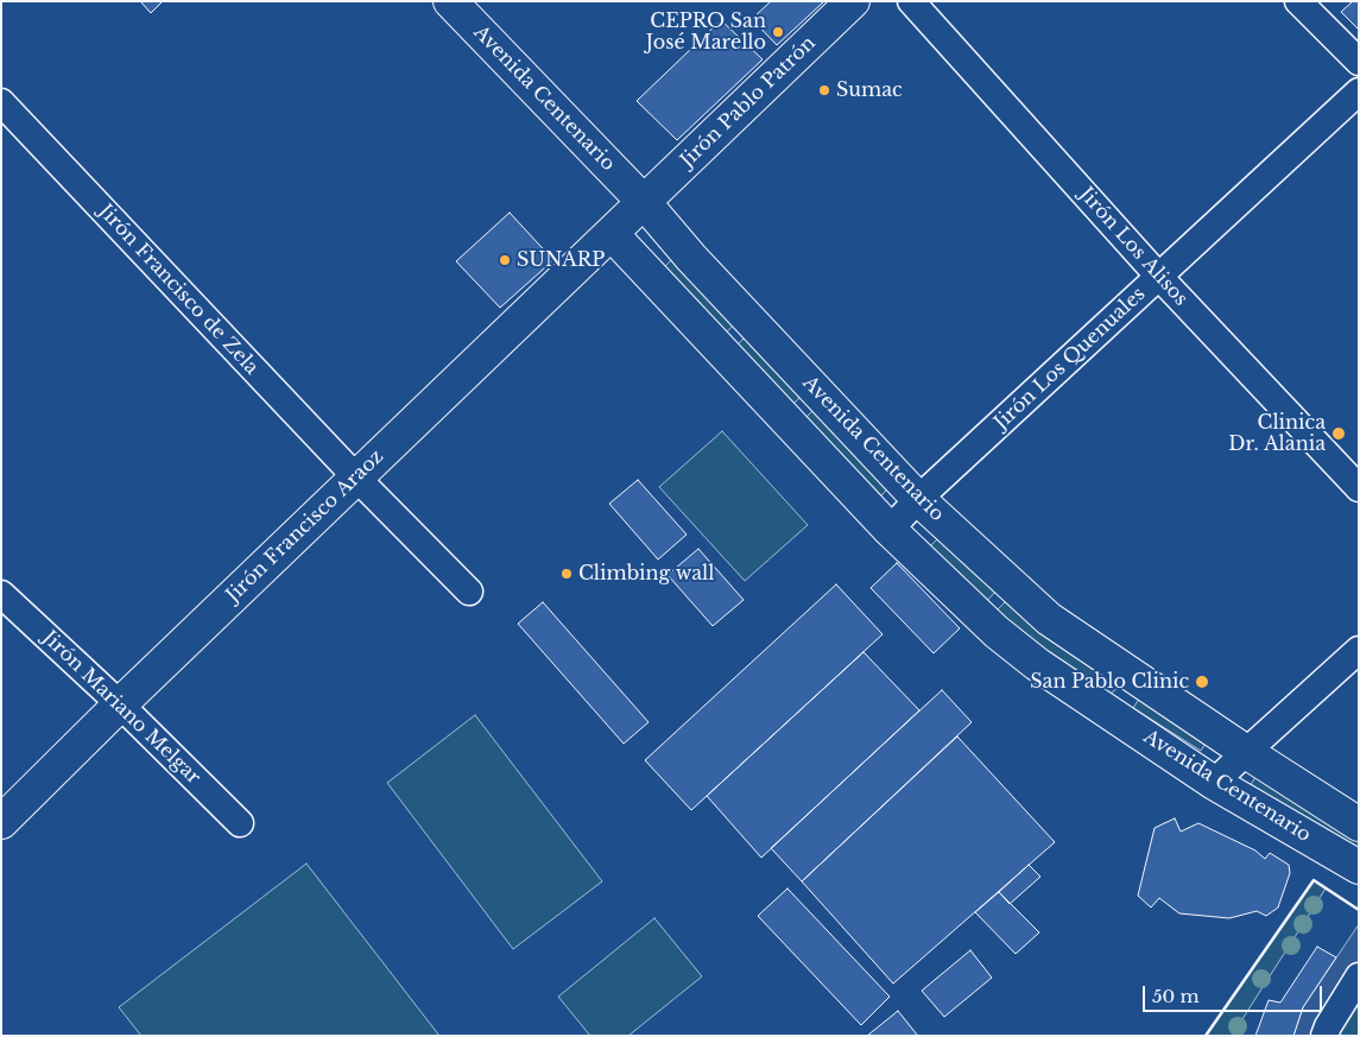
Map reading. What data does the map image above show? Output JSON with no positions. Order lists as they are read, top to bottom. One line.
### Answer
{"streets":{"main road":["Avenida Centenario","Jirón Pablo Patrón","Jirón Francisco Araoz"],"street":["Jirón Los Alisos","Jirón Francisco de Zela","Jirón Los Quenuales","Jirón Mariano Melgar"]},"crossings":[["Avenida Centenario","Jirón Pablo Patrón"],["Avenida Centenario","Jirón Los Quenuales"],["Avenida Centenario","Jirón Francisco Araoz"],["Jirón Pablo Patrón","Jirón Francisco Araoz"],["Jirón Los Alisos","Jirón Los Quenuales"],["Jirón Francisco de Zela","Jirón Francisco Araoz"],["Jirón Francisco Araoz","Jirón Mariano Melgar"]],"places":["CEPRO San José Marello","Sumac","SUNARP","Clinica Dr. Alania","Climbing wall","San Pablo Clinic"],"scale_bar":"50 m"}
